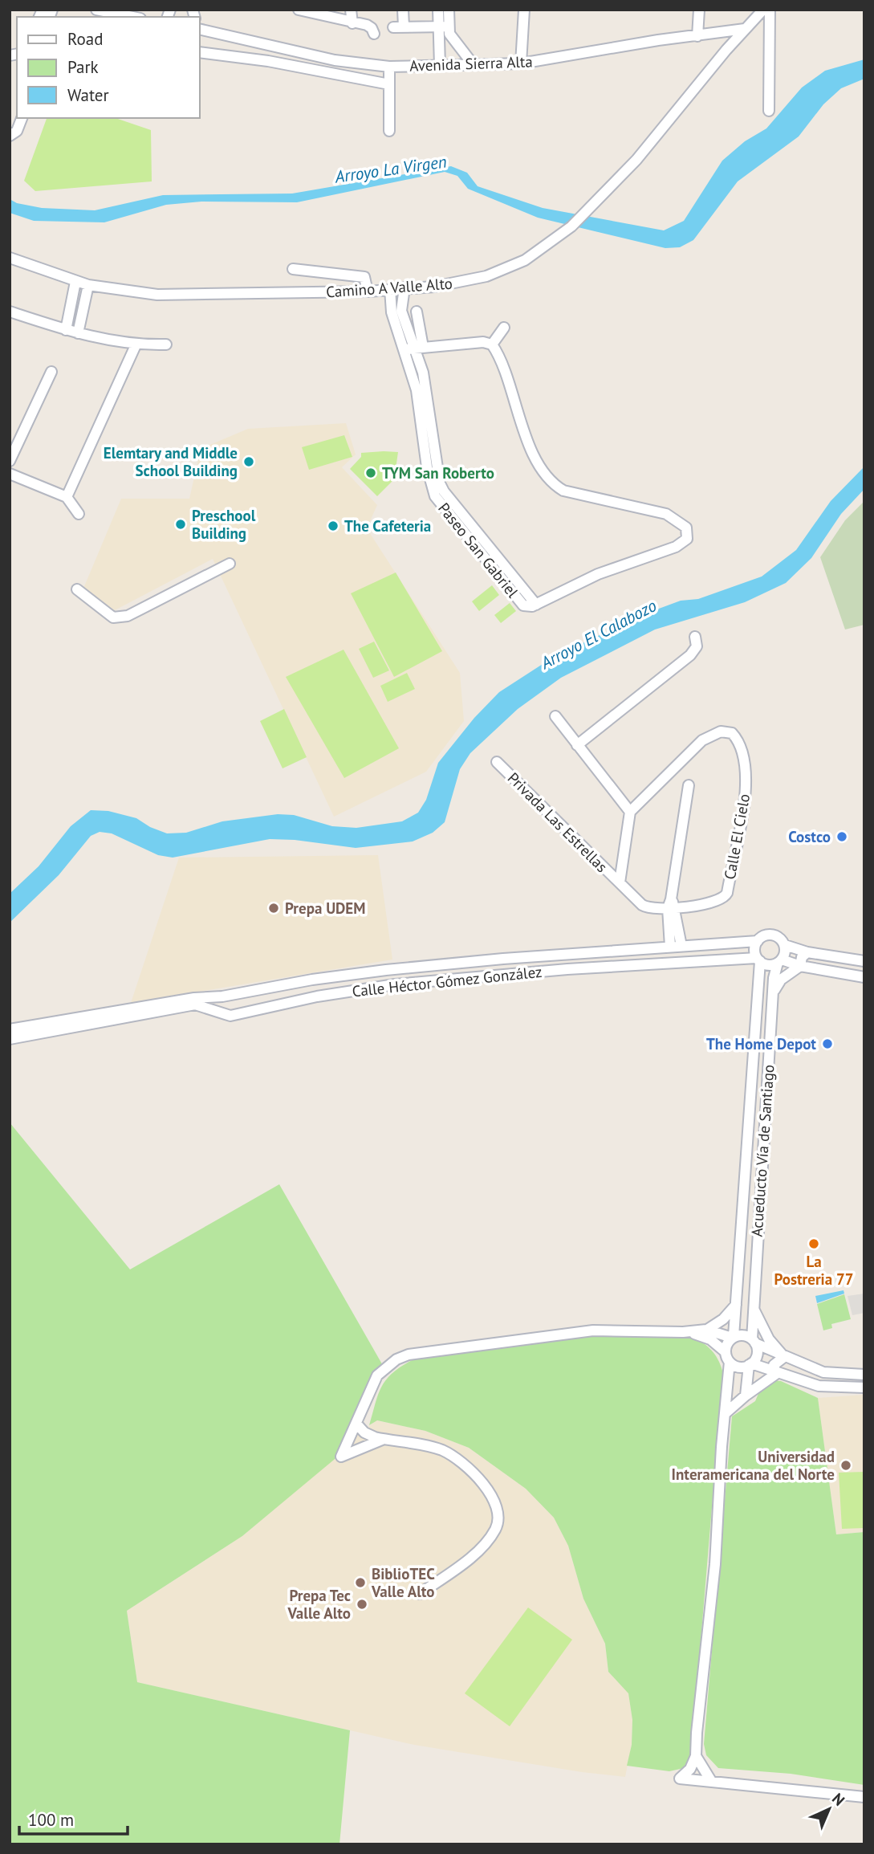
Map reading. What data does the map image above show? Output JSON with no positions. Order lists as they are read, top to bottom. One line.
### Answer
{"streets":{"street":["Avenida Sierra Alta","Camino A Valle Alto","Paseo San Gabriel","Privada Las Estrellas","Calle El Cielo","Calle Héctor Gómez González","Acueducto Vía de Santiago"]},"crossings":[["Avenida Sierra Alta","Camino A Valle Alto"],["Camino A Valle Alto","Paseo San Gabriel"],["Privada Las Estrellas","Calle El Cielo"],["Calle Héctor Gómez González","Acueducto Vía de Santiago"]],"water":["Arroyo La Virgen","Arroyo El Calabozo"],"places":["Elemtary and Middle School Building","TYM San Roberto","Preschool Building","The Cafeteria","Costco","Prepa UDEM","The Home Depot","La Postreria 77","Universidad Interamericana del Norte","BiblioTEC Valle Alto","Prepa Tec Valle Alto"],"legend":["Road","Park","Water"],"scale_bar":"100 m","north":"top right"}
